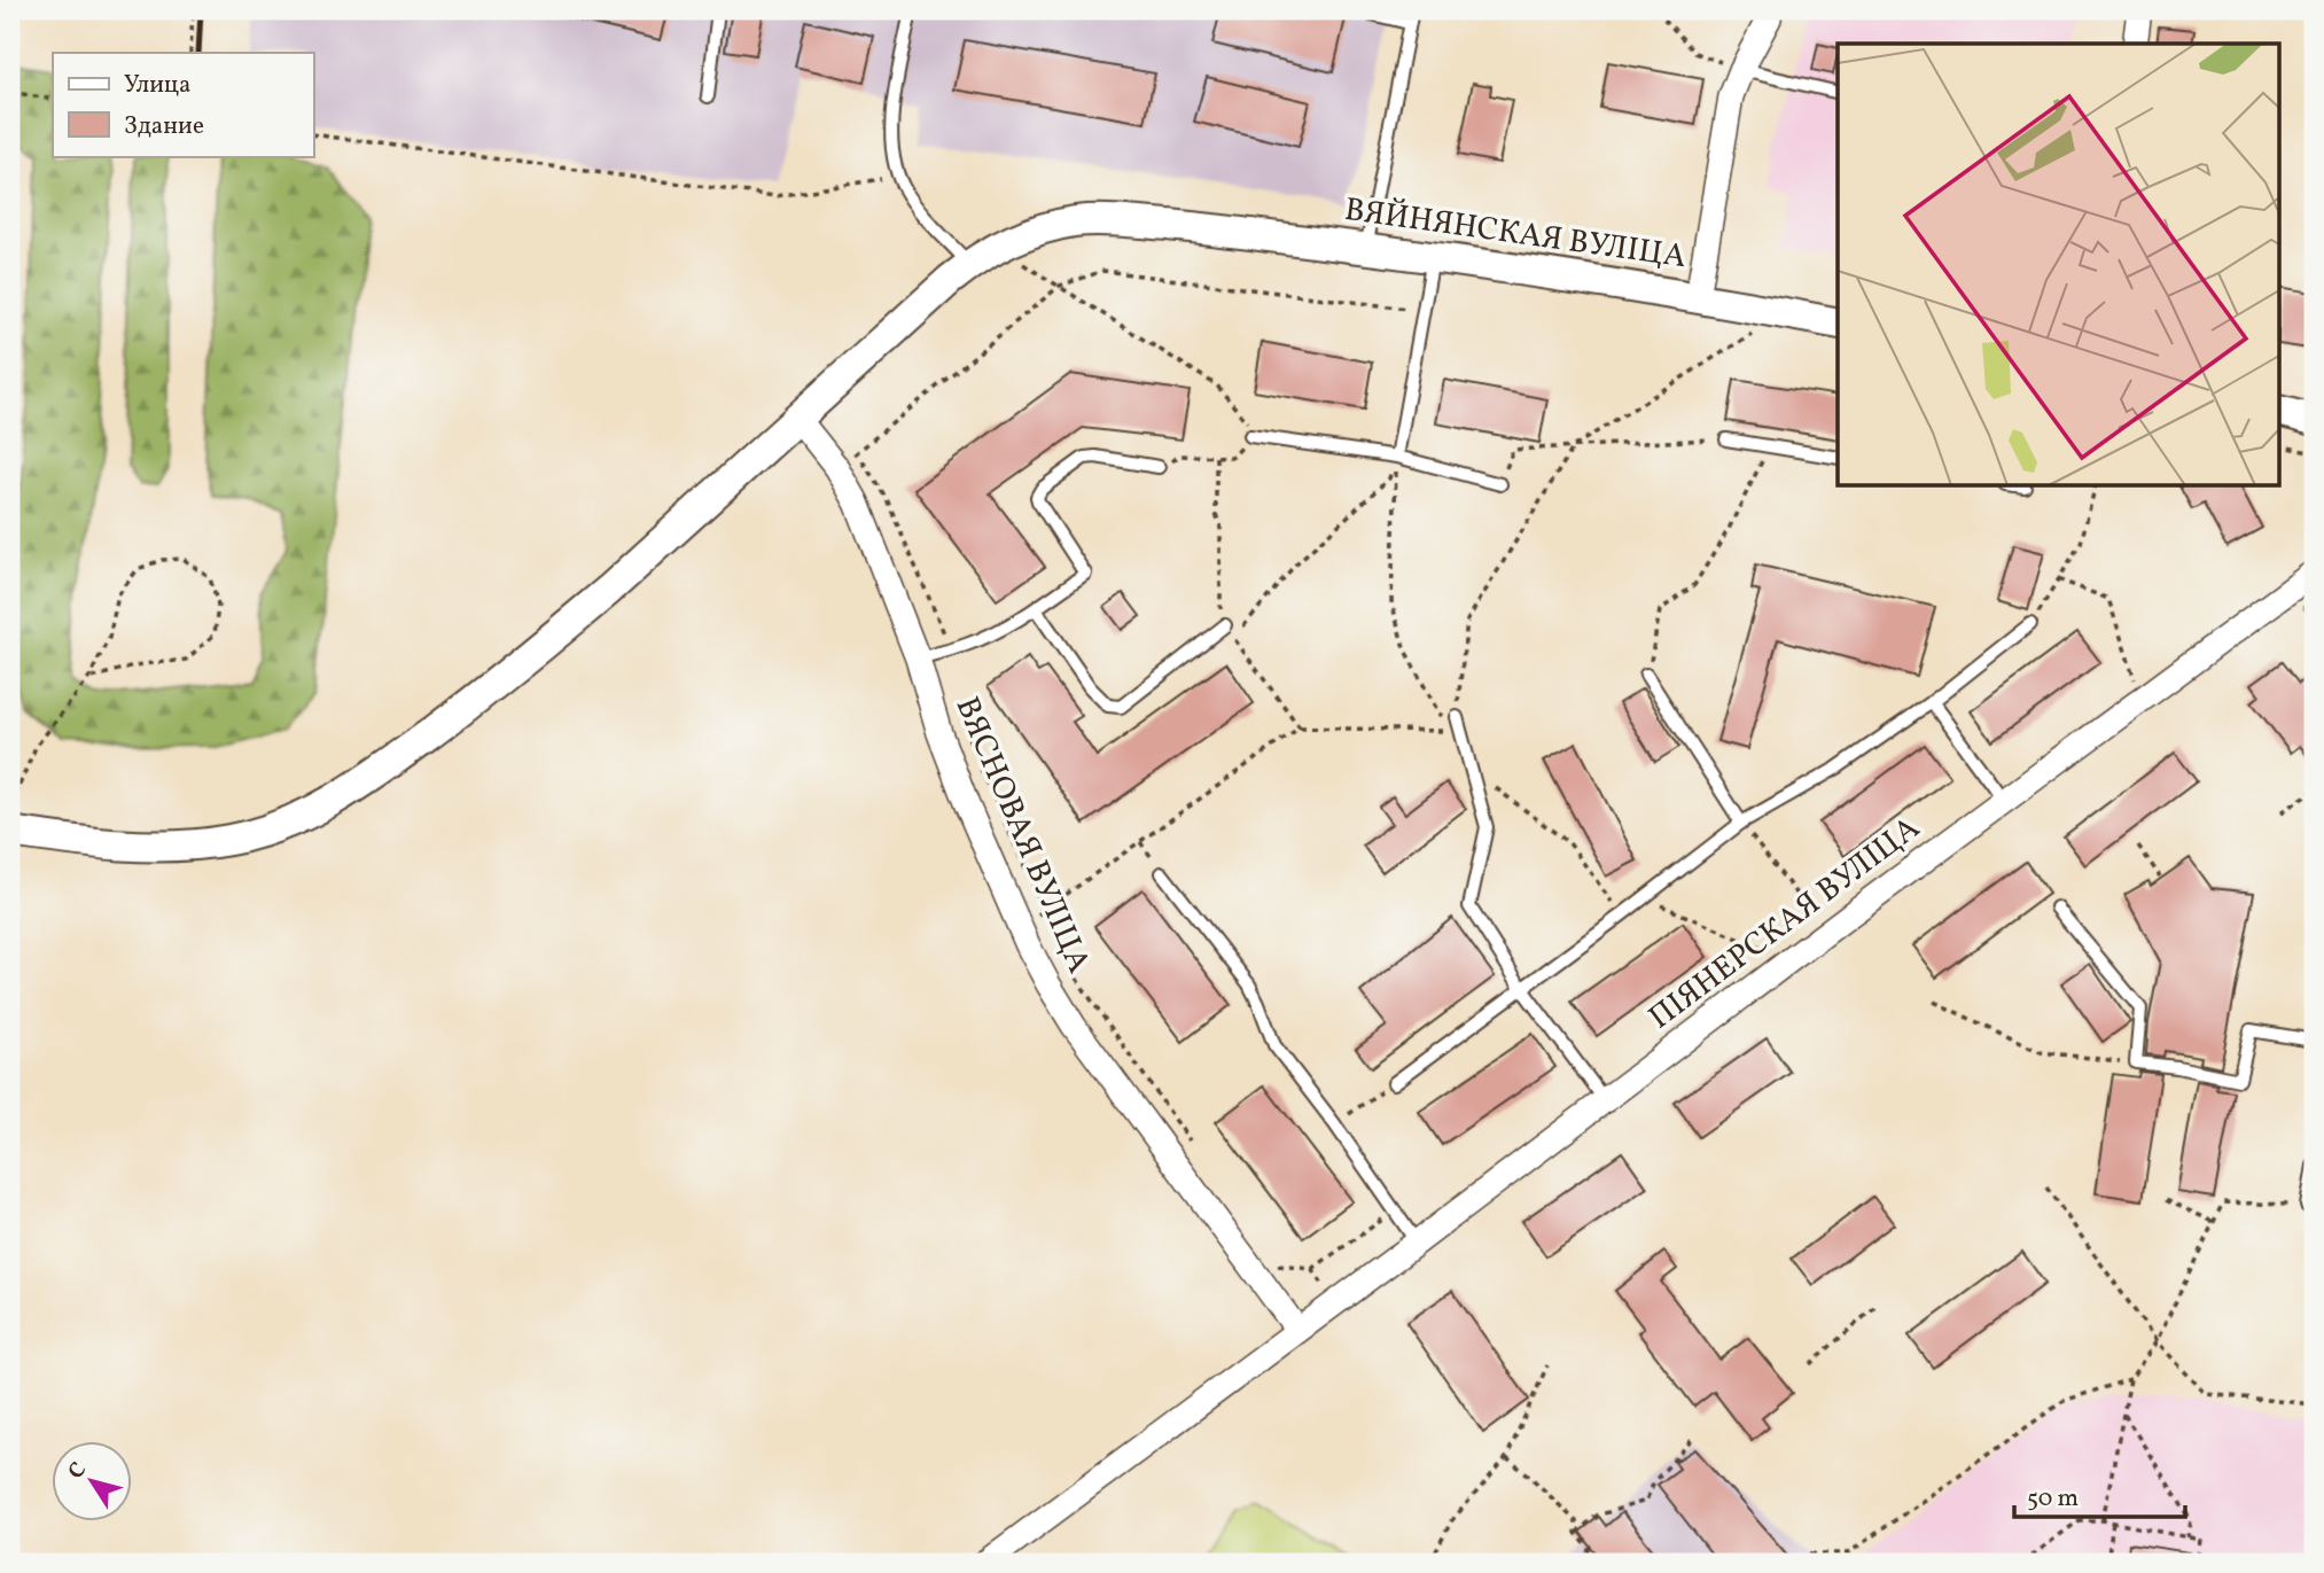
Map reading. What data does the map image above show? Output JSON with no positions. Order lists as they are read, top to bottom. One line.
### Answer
{"streets":{"street":["ВЯЙНЯНСКАЯ ВУЛІЦА","ВЯСНОВАЯ ВУЛІЦА","ПІЯНЕРСКАЯ ВУЛІЦА"]},"crossings":[["ВЯЙНЯНСКАЯ ВУЛІЦА","ВЯСНОВАЯ ВУЛІЦА"],["ВЯСНОВАЯ ВУЛІЦА","ПІЯНЕРСКАЯ ВУЛІЦА"]],"legend":["Улица","Здание"],"scale_bar":"50 m","north":"top left"}
